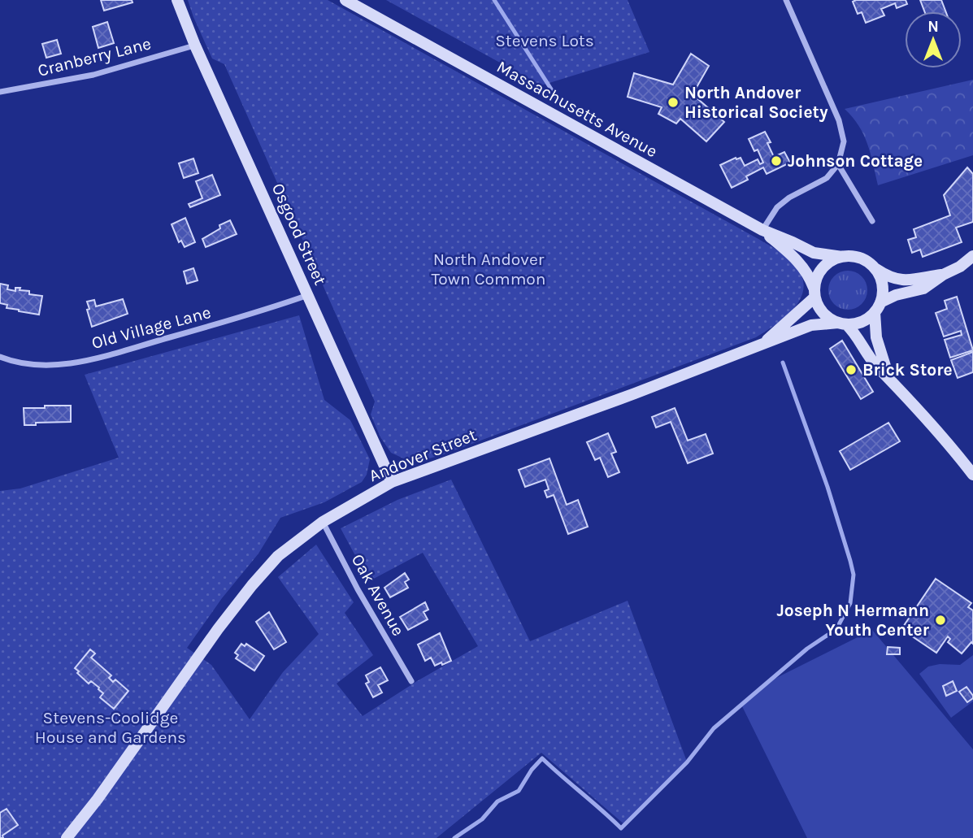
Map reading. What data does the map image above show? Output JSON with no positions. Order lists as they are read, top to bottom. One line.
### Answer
{"streets":{"main road":["Massachusetts Avenue","Osgood Street","Andover Street"],"street":["Cranberry Lane","Old Village Lane","Oak Avenue"]},"crossings":[["Cranberry Lane","Osgood Street"],["Massachusetts Avenue","Andover Street"],["Osgood Street","Old Village Lane"],["Osgood Street","Andover Street"],["Andover Street","Oak Avenue"]],"parks":["Stevens Lots","North Andover Town Common","Stevens-Coolidge House and Gardens"],"places":["North Andover Historical Society","Johnson Cottage","Brick Store","Joseph N Hermann Youth Center"],"north":"top"}
